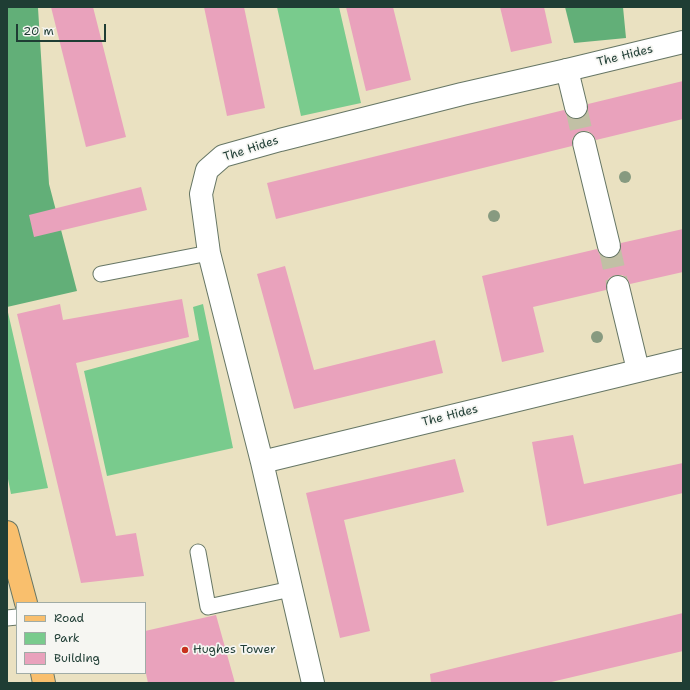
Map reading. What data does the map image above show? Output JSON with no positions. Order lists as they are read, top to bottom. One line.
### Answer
{"streets":{"street":["The Hides"]},"places":["Hughes Tower"],"legend":["Road","Park","Building"],"scale_bar":"20 m"}
